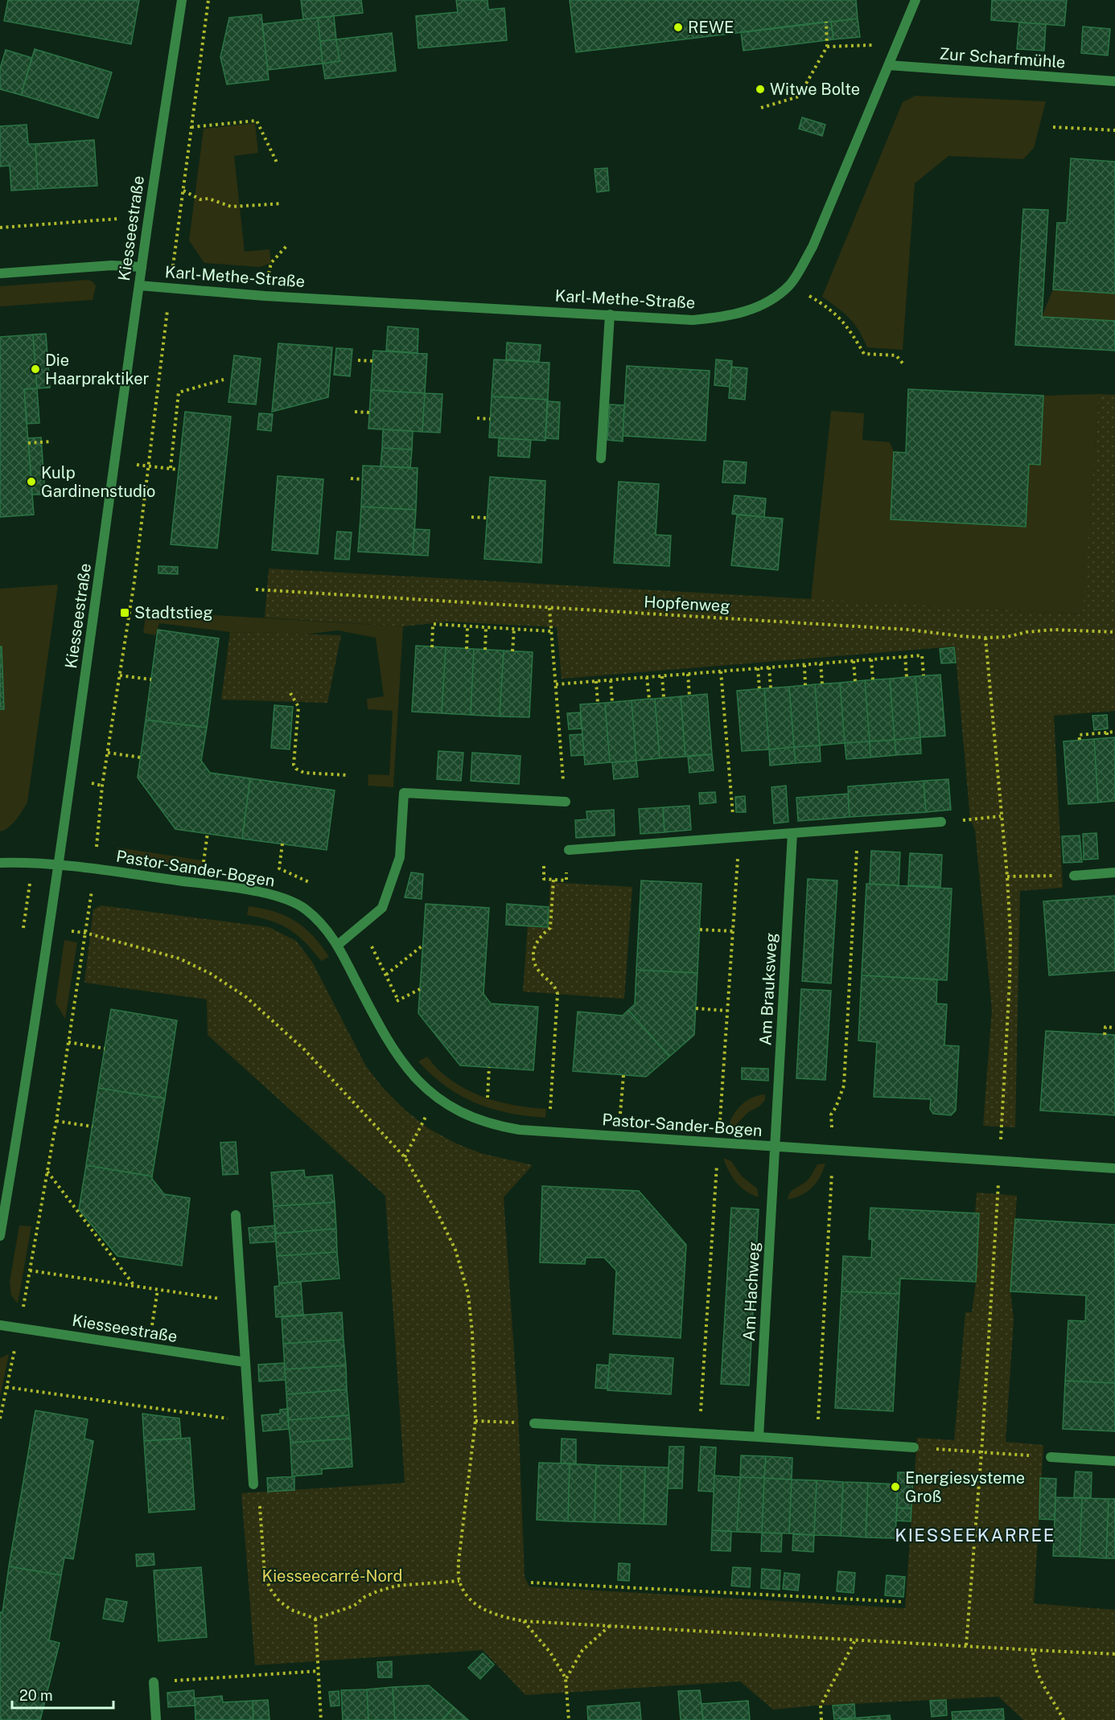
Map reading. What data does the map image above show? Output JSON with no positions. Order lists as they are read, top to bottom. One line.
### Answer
{"streets":{"street":["Zur Scharfmühle","Kiesseestraße","Karl-Methe-Straße","Pastor-Sander-Bogen","Am Brauksweg","Am Hachweg"],"path":["Hopfenweg"]},"crossings":[["Zur Scharfmühle","Karl-Methe-Straße"],["Kiesseestraße","Karl-Methe-Straße"],["Kiesseestraße","Pastor-Sander-Bogen"],["Pastor-Sander-Bogen","Am Brauksweg"],["Pastor-Sander-Bogen","Am Hachweg"],["Am Brauksweg","Am Hachweg"]],"districts":["KIESSEEKARREE"],"parks":["Kiesseecarré-Nord"],"places":{"other":["REWE","Witwe Bolte","Die Haarpraktiker","Kulp Gardinenstudio","Energiesysteme Groß"],"transit":["Stadtstieg"]},"scale_bar":"20 m"}
